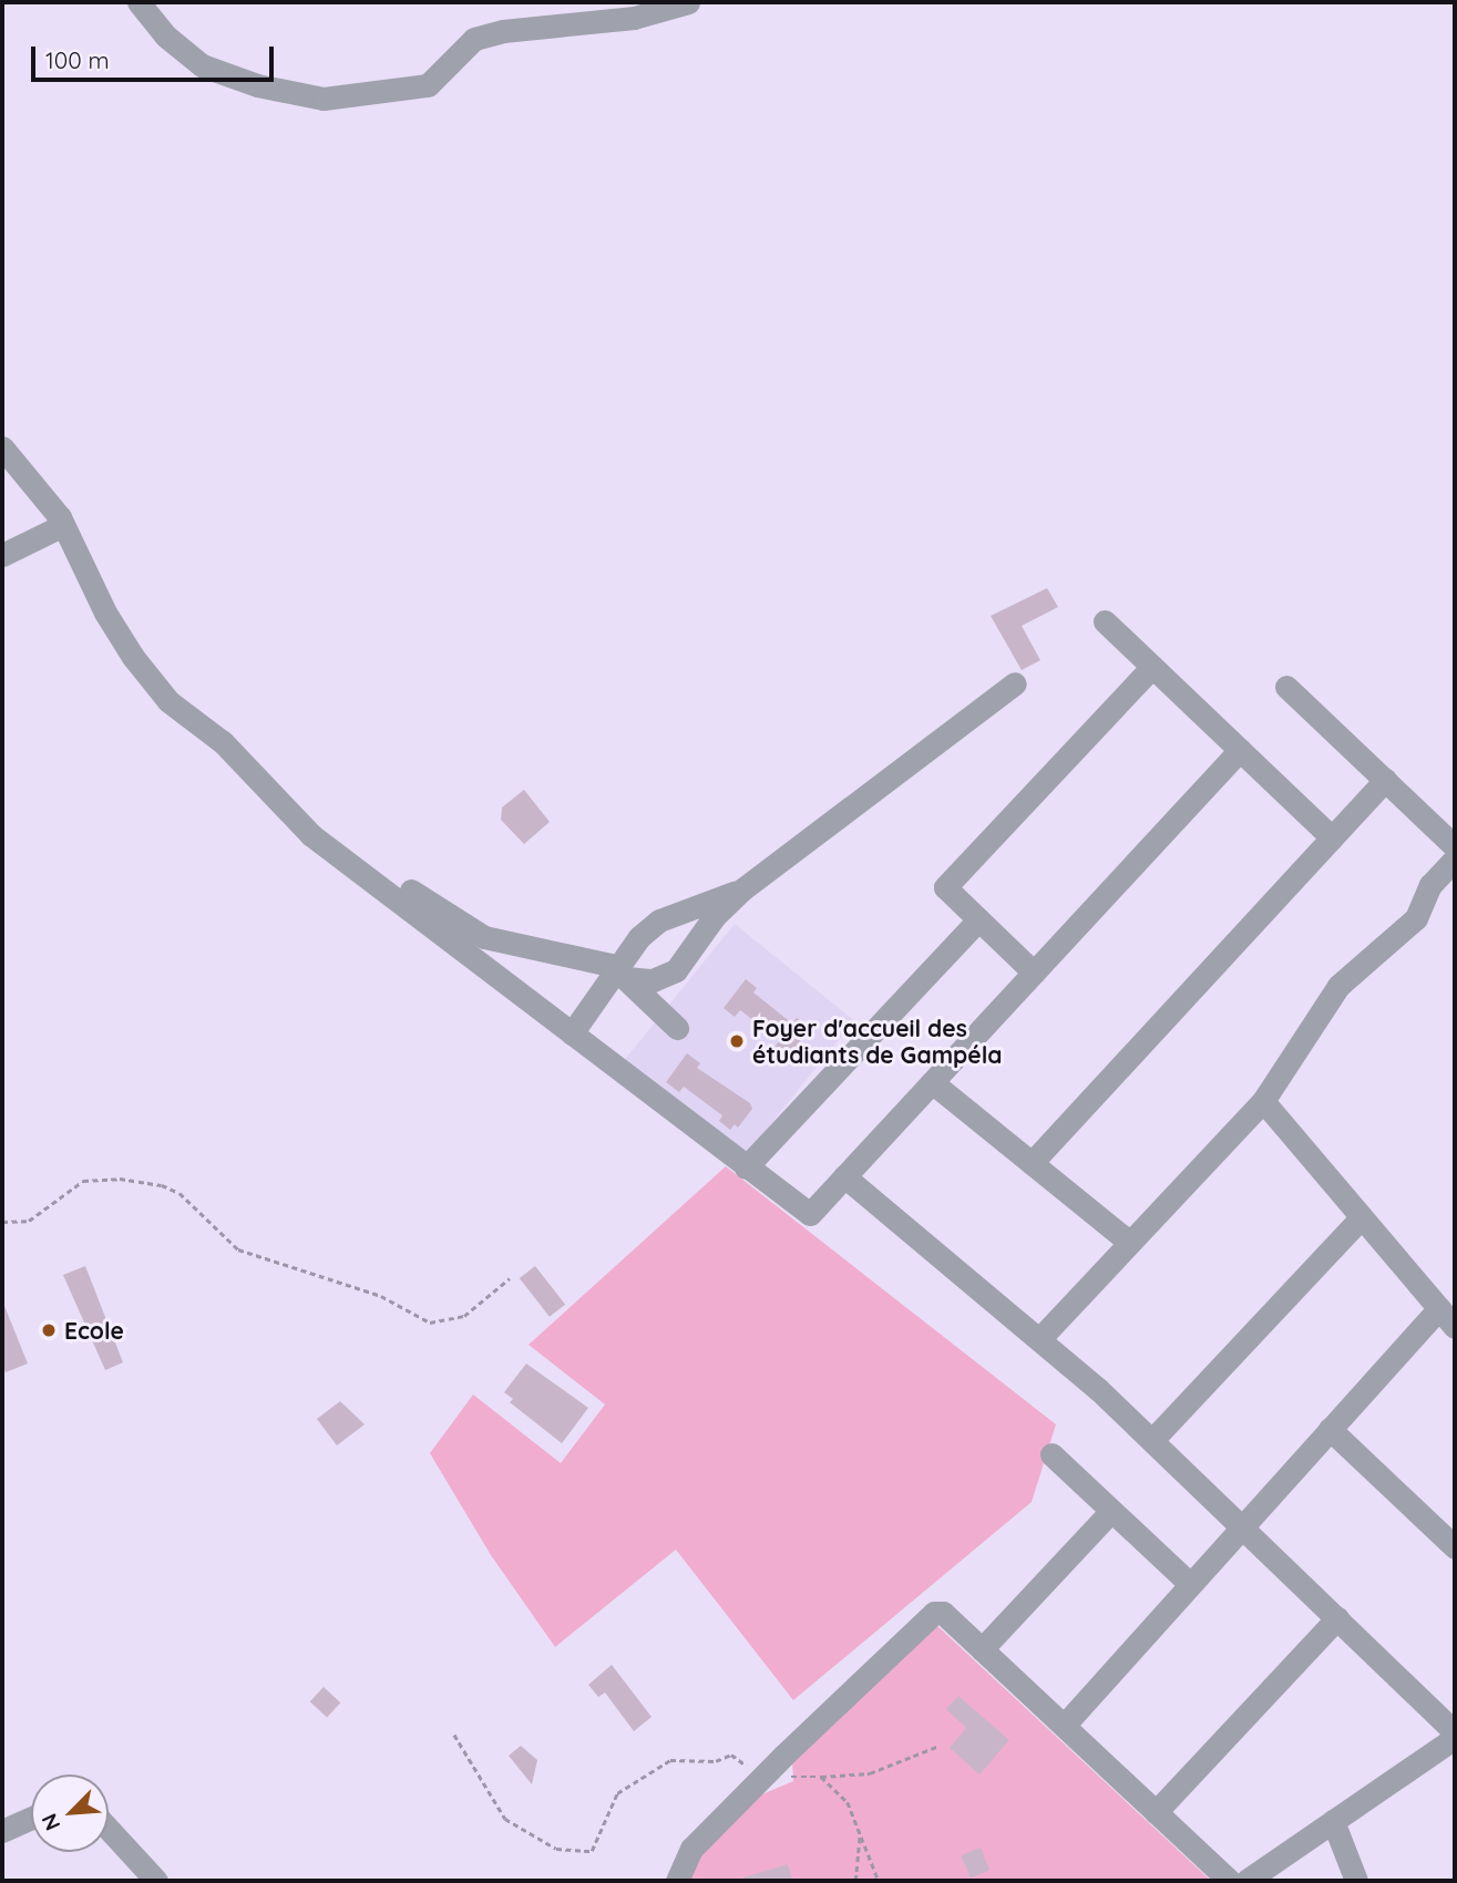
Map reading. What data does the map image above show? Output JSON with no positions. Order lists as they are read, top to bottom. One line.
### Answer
{"places":["Foyer d'accueil des étudiants de Gampéla","Ecole"],"scale_bar":"100 m","north":"bottom left"}
